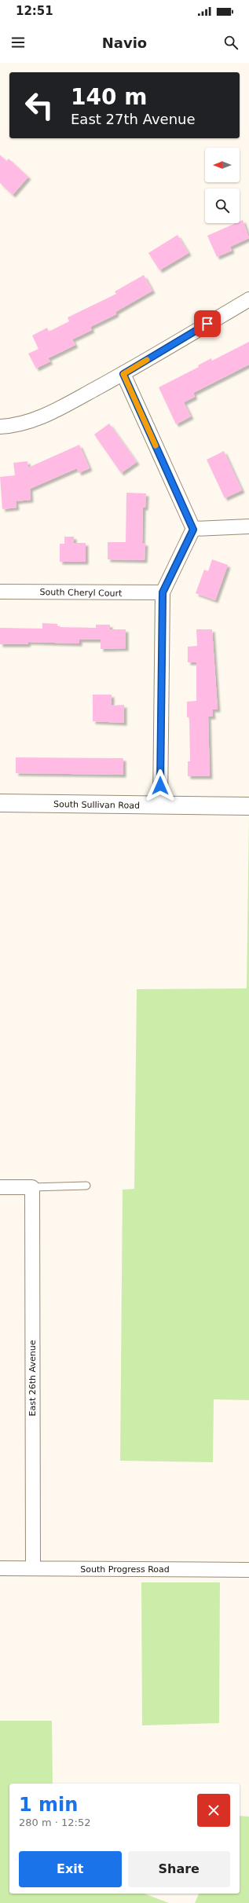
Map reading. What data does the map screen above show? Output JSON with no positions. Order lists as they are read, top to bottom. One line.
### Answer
{"streets":{"main road":["South Sullivan Road"],"street":["South Cheryl Court","East 26th Avenue","South Progress Road"]},"crossings":[["East 26th Avenue","South Progress Road"]],"north":"left","page":{"status":"12:51","header":"Navio","turn":["140 m","East 27th Avenue"],"heading":["1 min","280 m · 12:52"],"buttons":["Exit","Share"]}}
